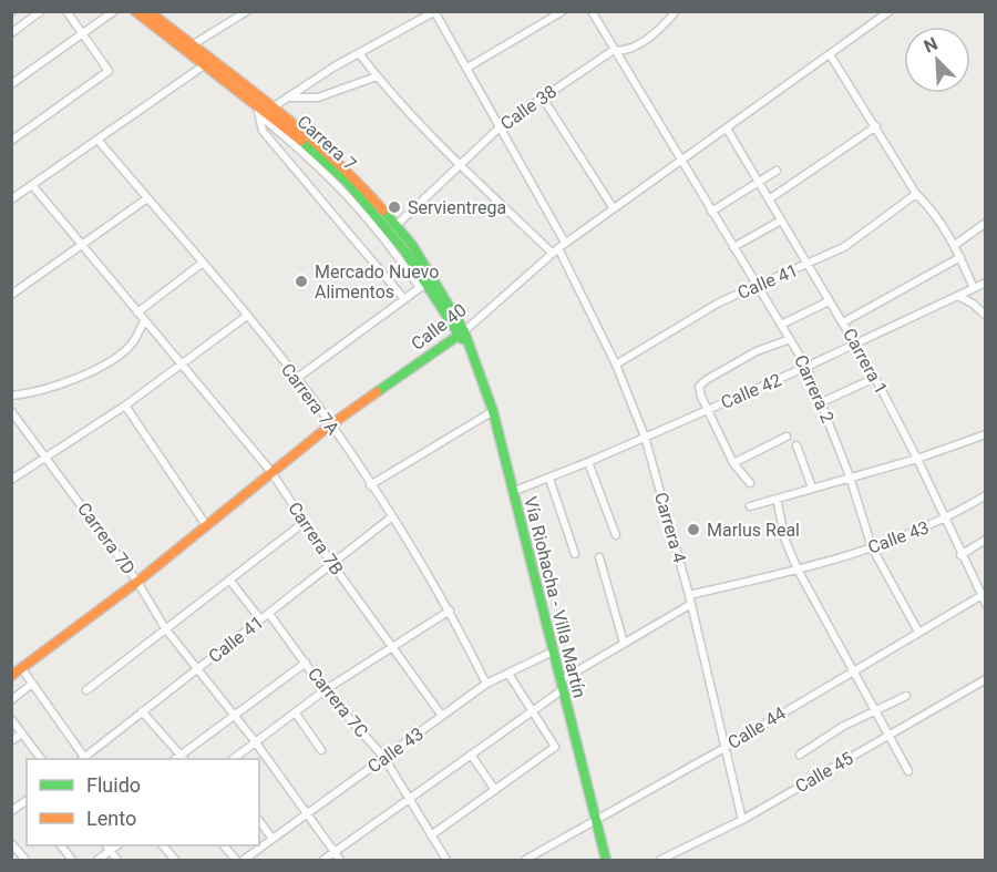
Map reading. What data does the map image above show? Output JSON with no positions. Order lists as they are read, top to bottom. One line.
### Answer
{"streets":{"main road":["Carrera 7","Calle 40","Vía Riohacha - Villa Martín"],"street":["Calle 38","Calle 41","Carrera 1","Carrera 2","Calle 42","Carrera 7A","Carrera 4","Calle 43","Carrera 7D","Carrera 7B","Carrera 7C","Calle 44","Calle 45"]},"crossings":[["Calle 38","Carrera 7"],["Calle 38","Carrera 2"],["Carrera 7","Calle 40"],["Carrera 7","Vía Riohacha - Villa Martín"],["Calle 41","Carrera 1"],["Calle 41","Carrera 2"],["Calle 41","Carrera 7A"],["Calle 41","Carrera 4"],["Calle 41","Carrera 7D"],["Calle 41","Carrera 7B"],["Calle 41","Carrera 7C"],["Calle 40","Carrera 1"],["Calle 40","Carrera 2"],["Calle 40","Carrera 7A"],["Calle 40","Carrera 4"],["Calle 40","Carrera 7D"],["Calle 40","Carrera 7B"],["Calle 40","Vía Riohacha - Villa Martín"],["Carrera 1","Calle 42"],["Carrera 1","Calle 43"],["Carrera 1","Calle 44"],["Carrera 2","Calle 42"],["Carrera 2","Calle 43"],["Carrera 2","Calle 44"],["Calle 42","Carrera 4"],["Calle 42","Vía Riohacha - Villa Martín"],["Carrera 7A","Calle 43"],["Carrera 4","Calle 43"],["Carrera 4","Calle 44"],["Carrera 4","Calle 45"],["Calle 43","Carrera 7D"],["Calle 43","Carrera 7B"],["Calle 43","Vía Riohacha - Villa Martín"],["Calle 43","Carrera 7C"],["Vía Riohacha - Villa Martín","Calle 44"]],"places":["Servientrega","Mercado Nuevo Alimentos","Marlus Real"],"legend":["Fluido","Lento"],"north":"top left"}
